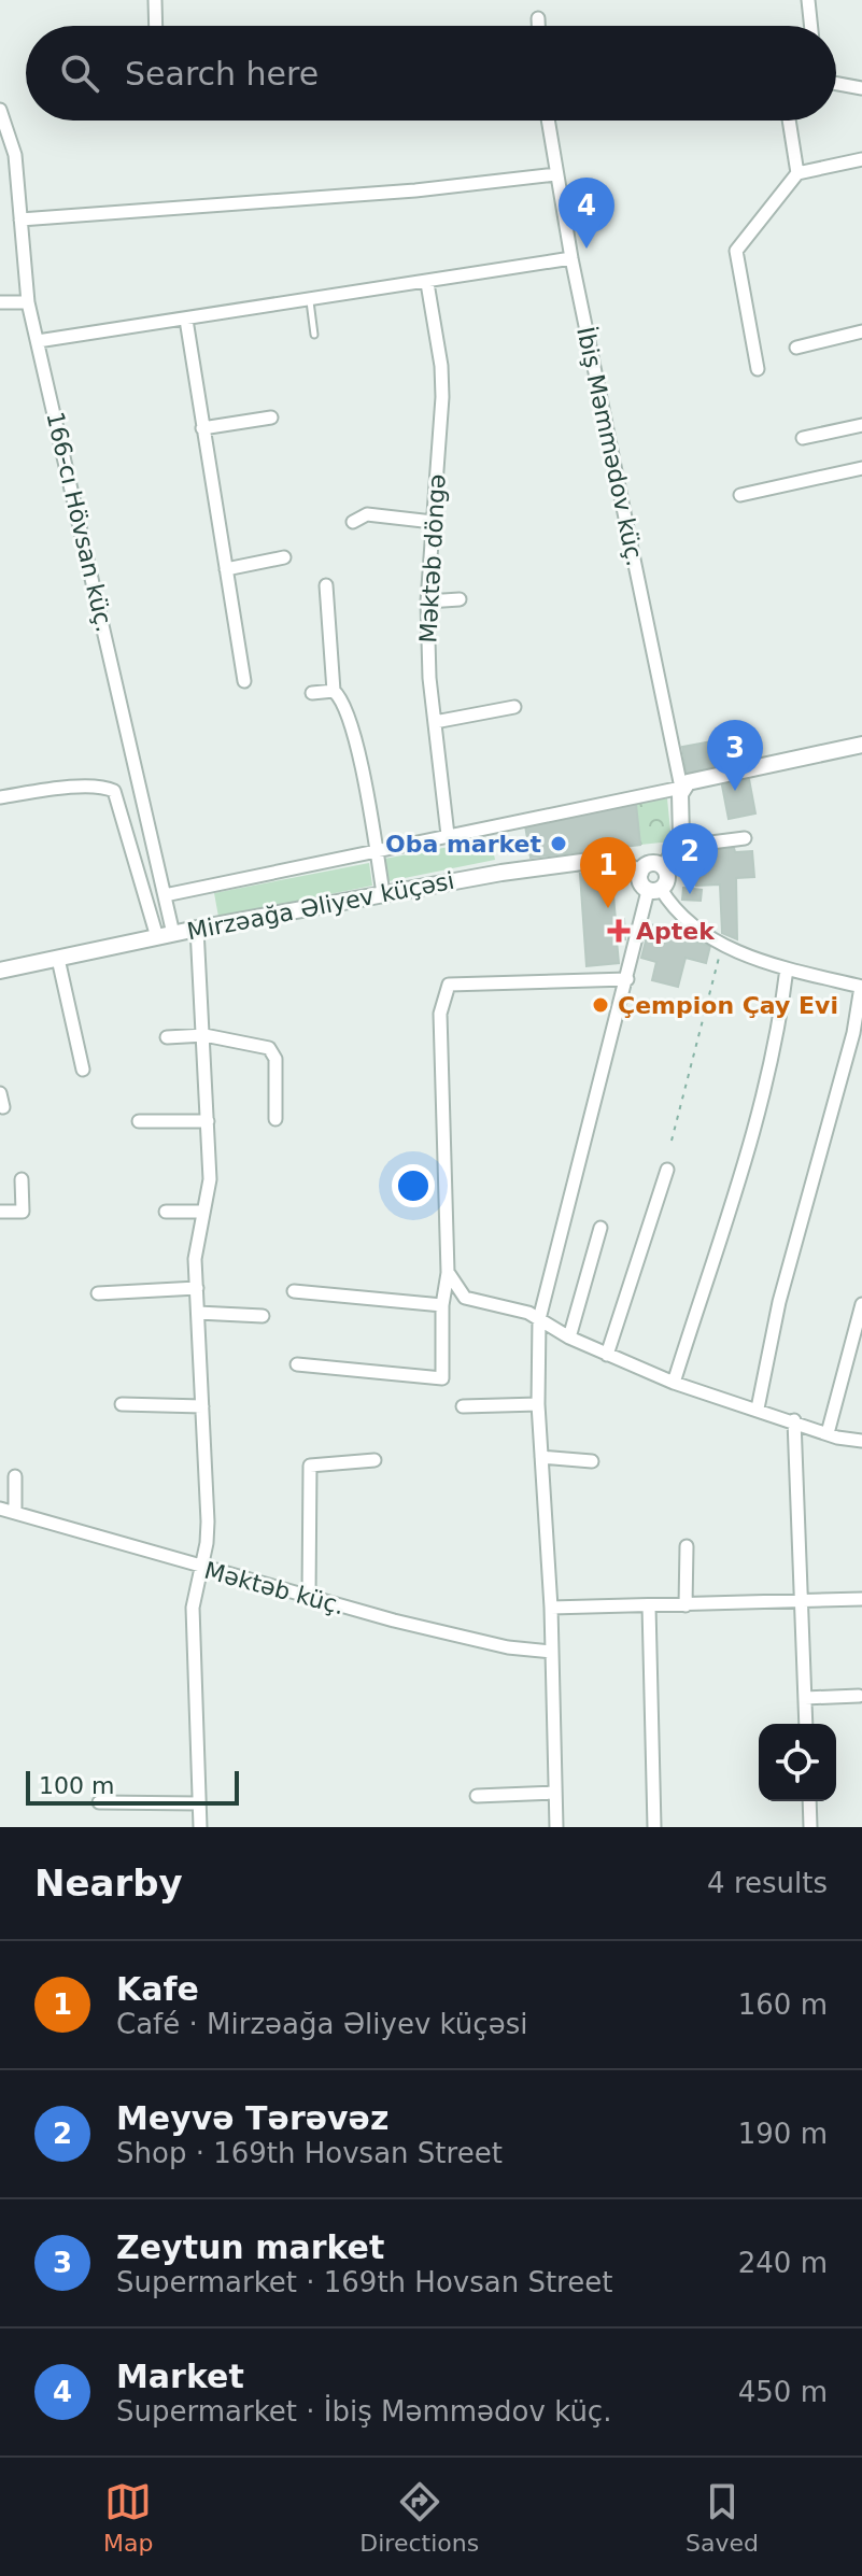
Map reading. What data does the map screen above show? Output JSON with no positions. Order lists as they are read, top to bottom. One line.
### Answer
{"streets":{"street":["İbiş Məmmədov küç.","166-cı Hövsan küç.","Məktəb döngə","Mirzəağa Əliyev küçəsi","Məktəb küç."]},"crossings":[["166-cı Hövsan küç.","Mirzəağa Əliyev küçəsi"]],"places":{"other":["Oba market","Çempion Çay Evi"],"health":["Aptek"]},"scale_bar":"100 m","page":{"search":"Search here","pins":["4","3","2","1"],"scale":"100 m","heading":["Nearby","4 results"],"list":[{"mark":"1","name":"Kafe","note":"Café · Mirzəağa Əliyev küçəsi","value":"160 m"},{"mark":"2","name":"Meyvə Tərəvəz","note":"Shop · 169th Hovsan Street","value":"190 m"},{"mark":"3","name":"Zeytun market","note":"Supermarket · 169th Hovsan Street","value":"240 m"},{"mark":"4","name":"Market","note":"Supermarket · İbiş Məmmədov küç.","value":"450 m"}],"nav":["Map","Directions","Saved"]}}
